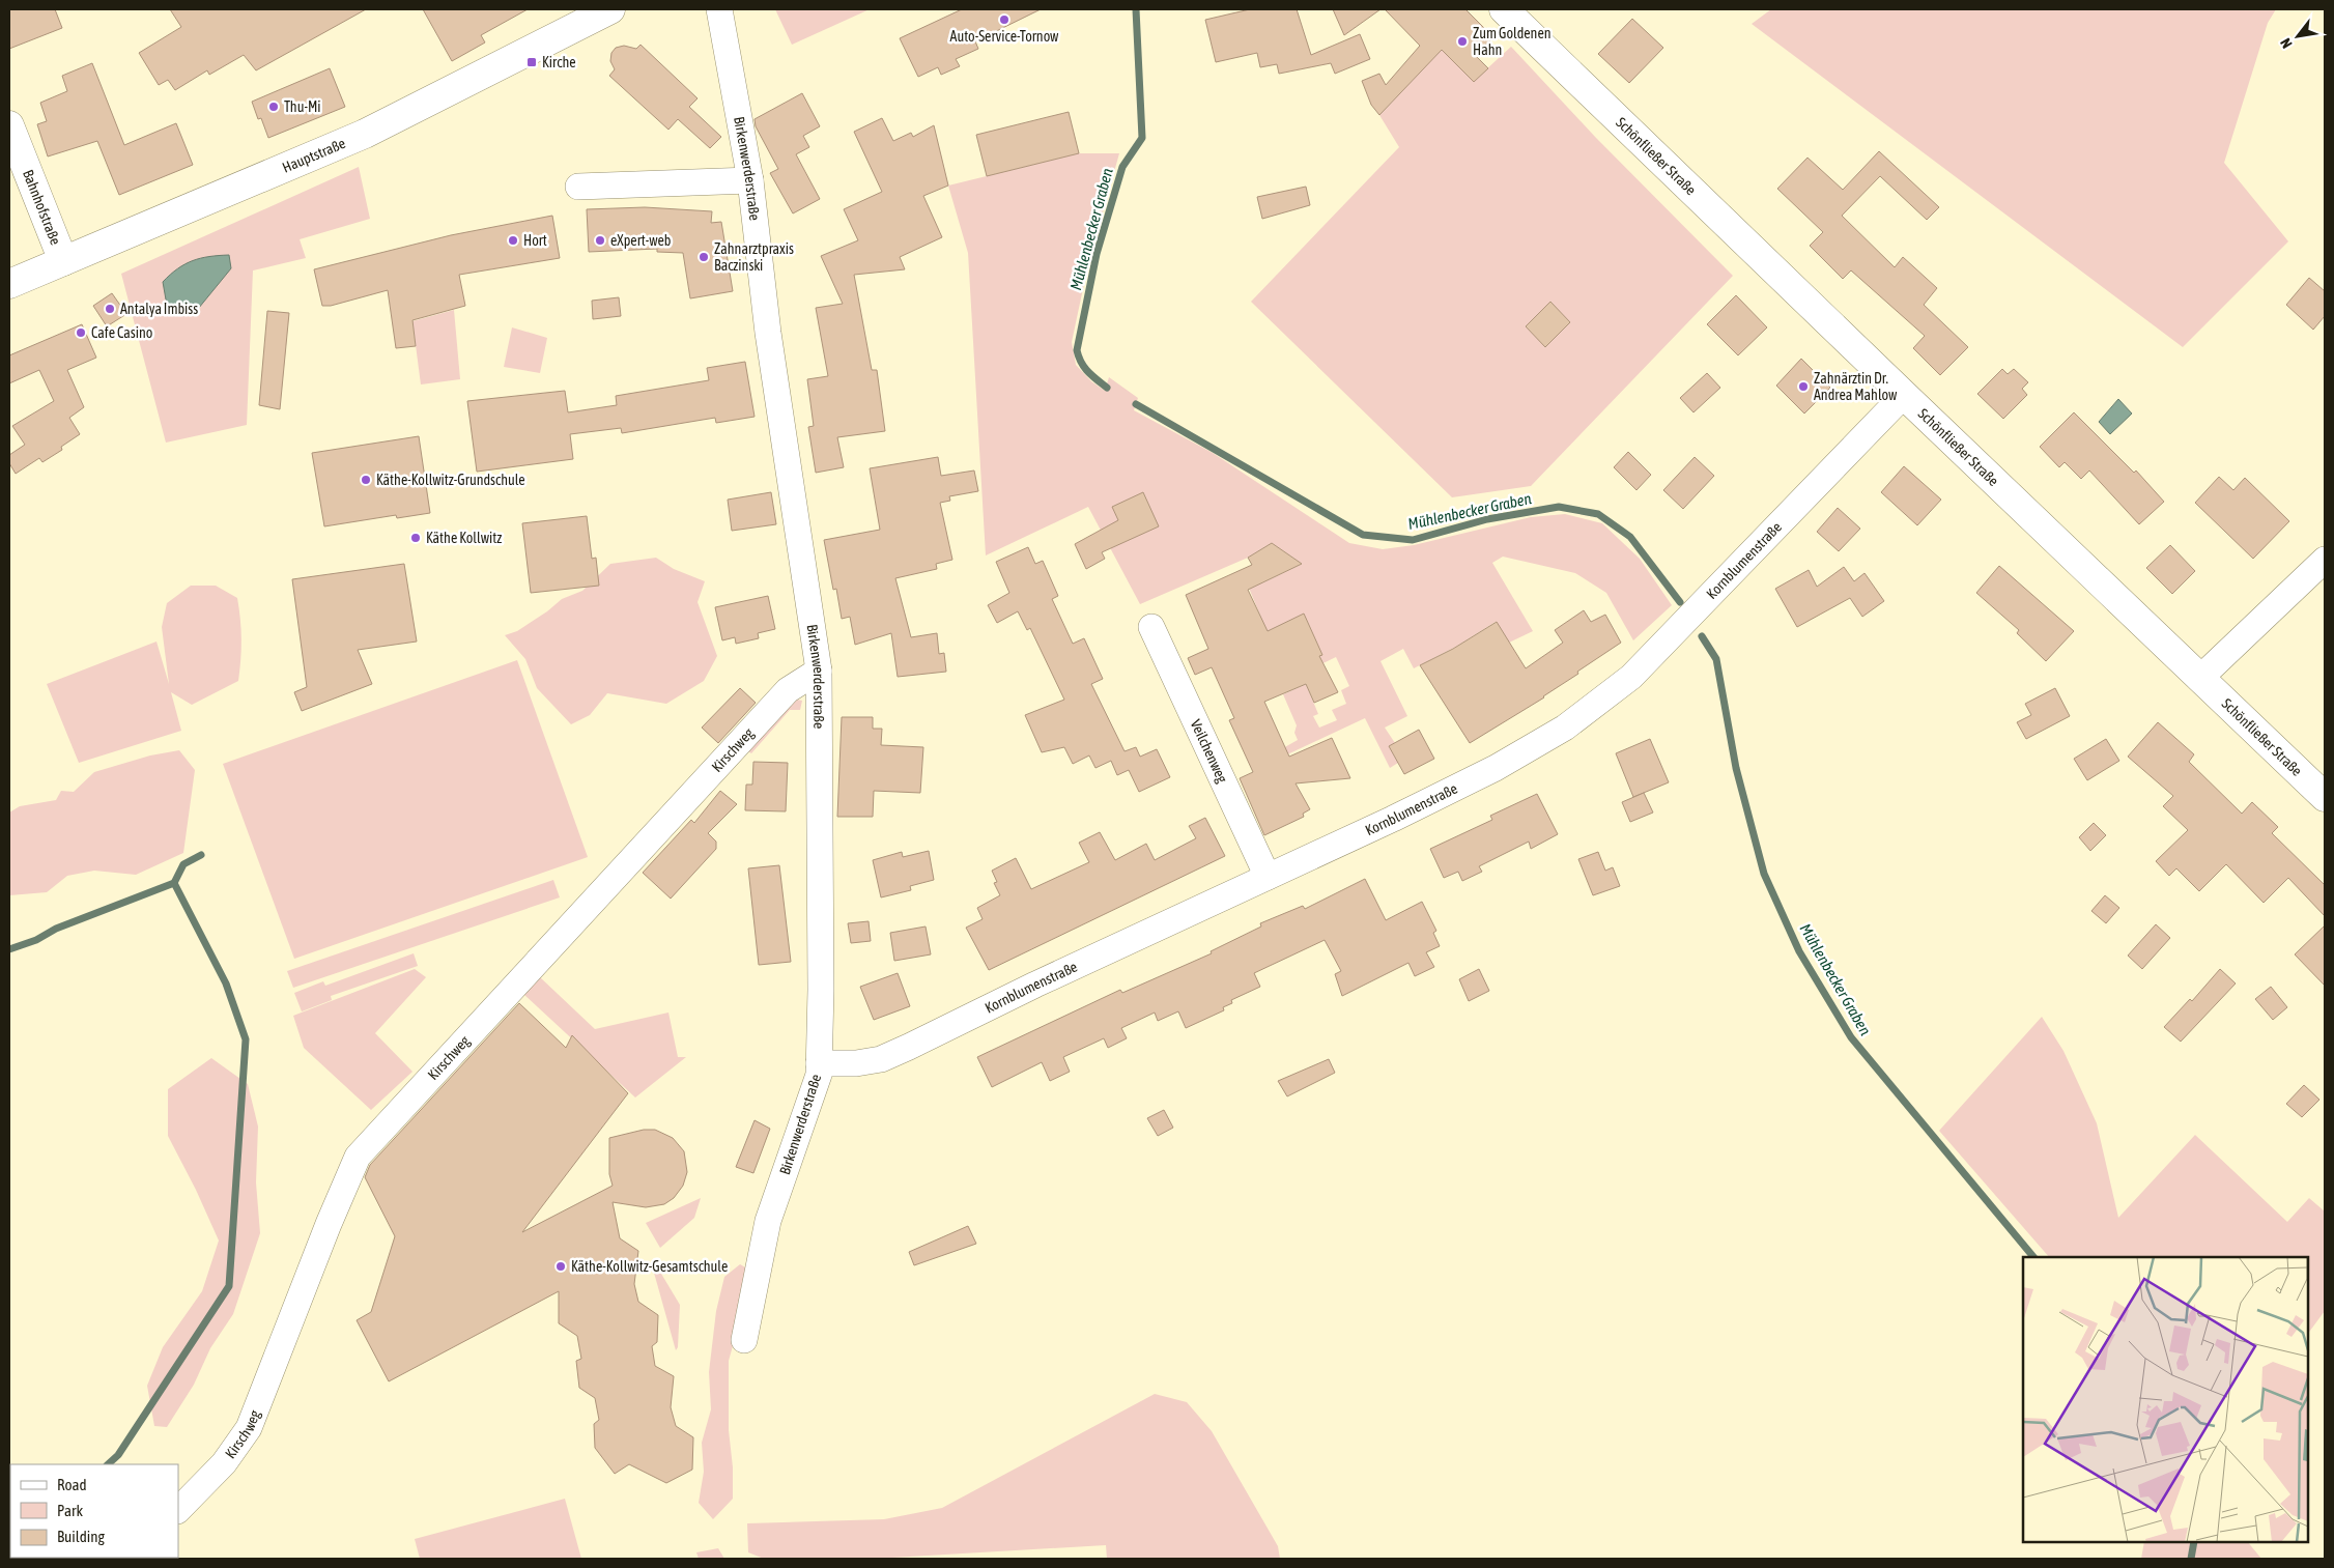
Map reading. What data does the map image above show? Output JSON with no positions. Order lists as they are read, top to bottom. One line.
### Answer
{"streets":{"main road":["Hauptstraße","Schönfließer Straße","Bahnhofstraße"],"street":["Birkenwerderstraße","Kornblumenstraße","Kirschweg","Veilchenweg"]},"crossings":[["Hauptstraße","Bahnhofstraße"],["Schönfließer Straße","Kornblumenstraße"],["Birkenwerderstraße","Kornblumenstraße"],["Birkenwerderstraße","Kirschweg"],["Kornblumenstraße","Veilchenweg"]],"water":["Mühlenbecker Graben"],"places":{"other":["Auto-Service-Tornow","Zum Goldenen Hahn","Thu-Mi","Hort","eXpert-web","Zahnarztpraxis Baczinski","Antalya Imbiss","Cafe Casino","Zahnärztin Dr. Andrea Mahlow","Käthe-Kollwitz-Grundschule","Käthe Kollwitz","Käthe-Kollwitz-Gesamtschule"],"transit":["Kirche"]},"legend":["Road","Park","Building"],"north":"bottom left"}
